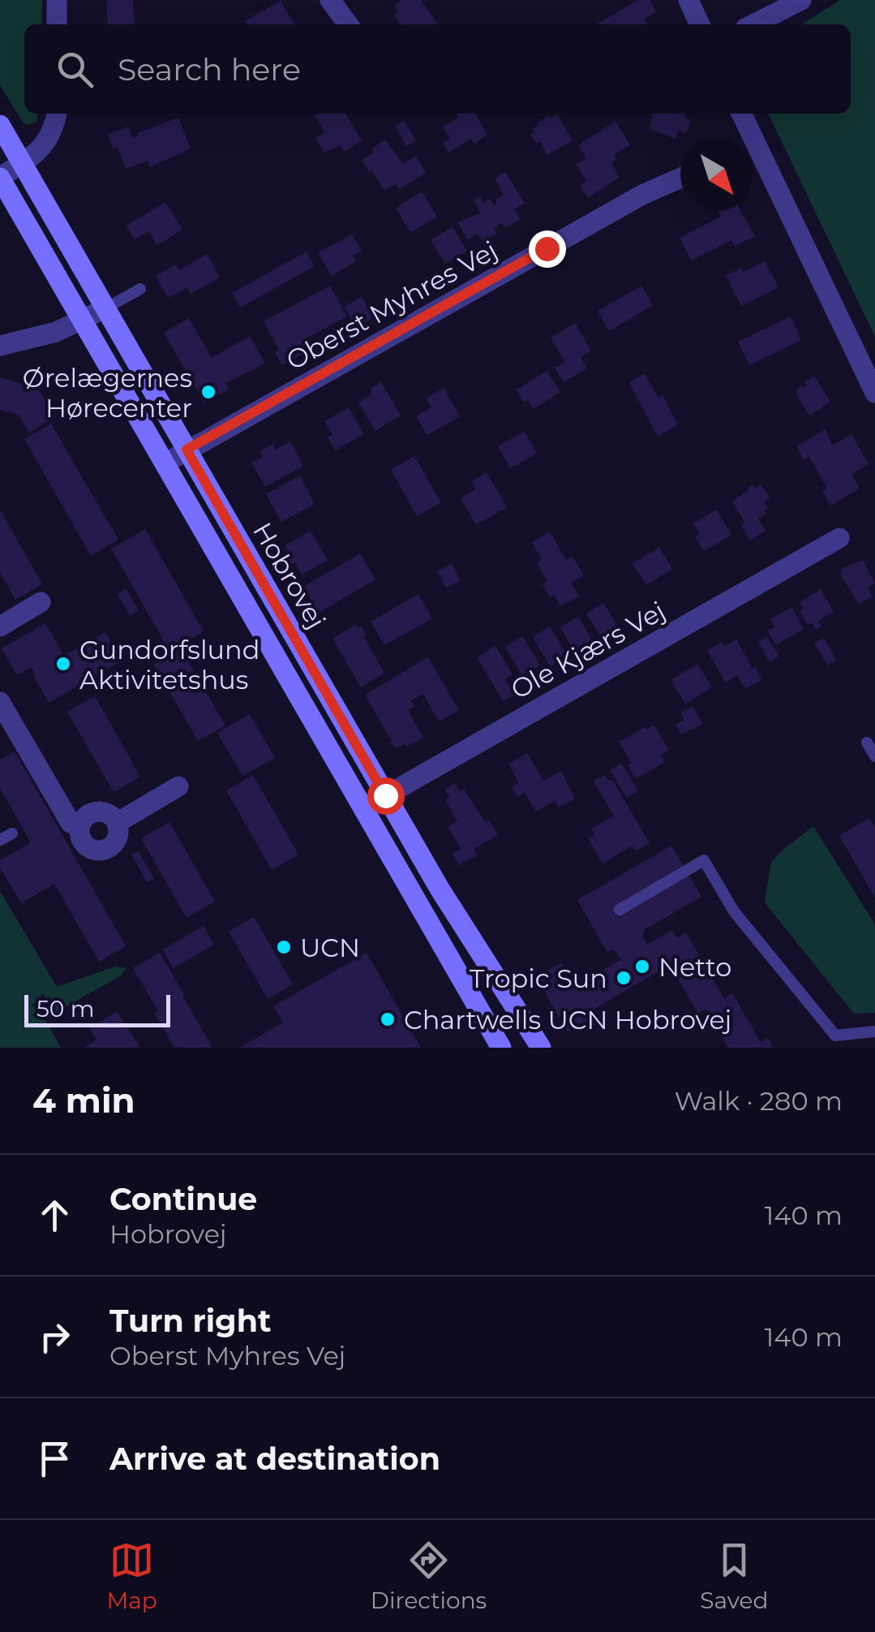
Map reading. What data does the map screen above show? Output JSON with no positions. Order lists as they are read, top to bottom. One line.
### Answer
{"streets":{"main road":["Hobrovej"],"street":["Oberst Myhres Vej","Ole Kjærs Vej"]},"crossings":[["Oberst Myhres Vej","Hobrovej"],["Hobrovej","Ole Kjærs Vej"]],"places":["Ørelægernes Hørecenter","Gundorfslund Aktivitetshus","UCN","Netto","Tropic Sun","Chartwells UCN Hobrovej"],"scale_bar":"50 m","north":"bottom right","page":{"search":"Search here","scale":"50 m","heading":["4 min","Walk · 280 m"],"list":[["Continue","Hobrovej","140 m"],["Turn right","Oberst Myhres Vej","140 m"],"Arrive at destination"],"nav":["Map","Directions","Saved"]}}
